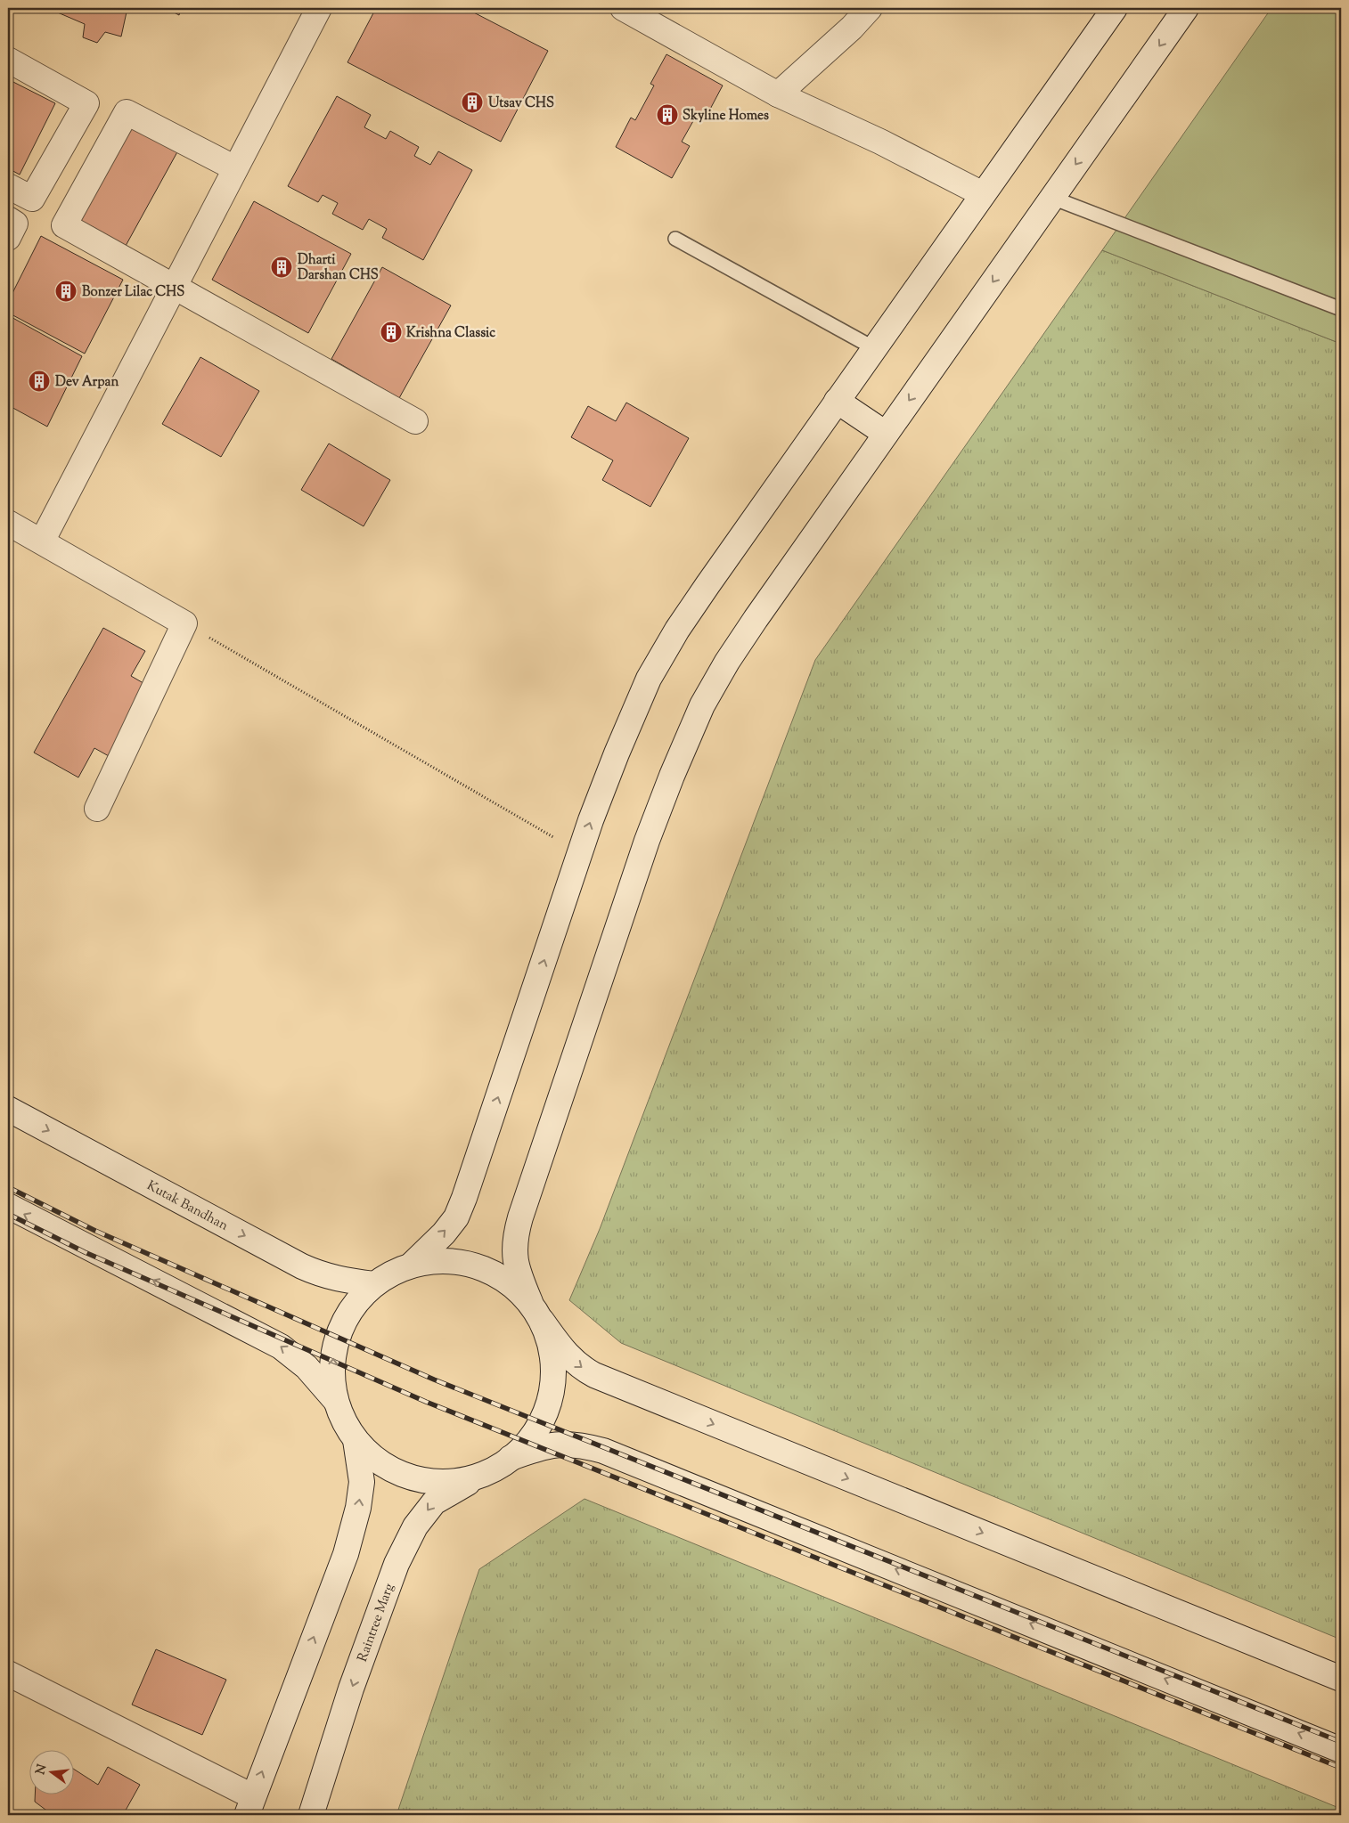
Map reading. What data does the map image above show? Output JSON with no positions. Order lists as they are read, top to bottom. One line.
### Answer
{"streets":{"street":["Kutak Bandhan","Raintree Marg"]},"places":{"building":["Utsav CHS","Skyline Homes","Dharti Darshan CHS","Bonzer Lilac CHS","Krishna Classic","Dev Arpan"]},"north":"left"}
